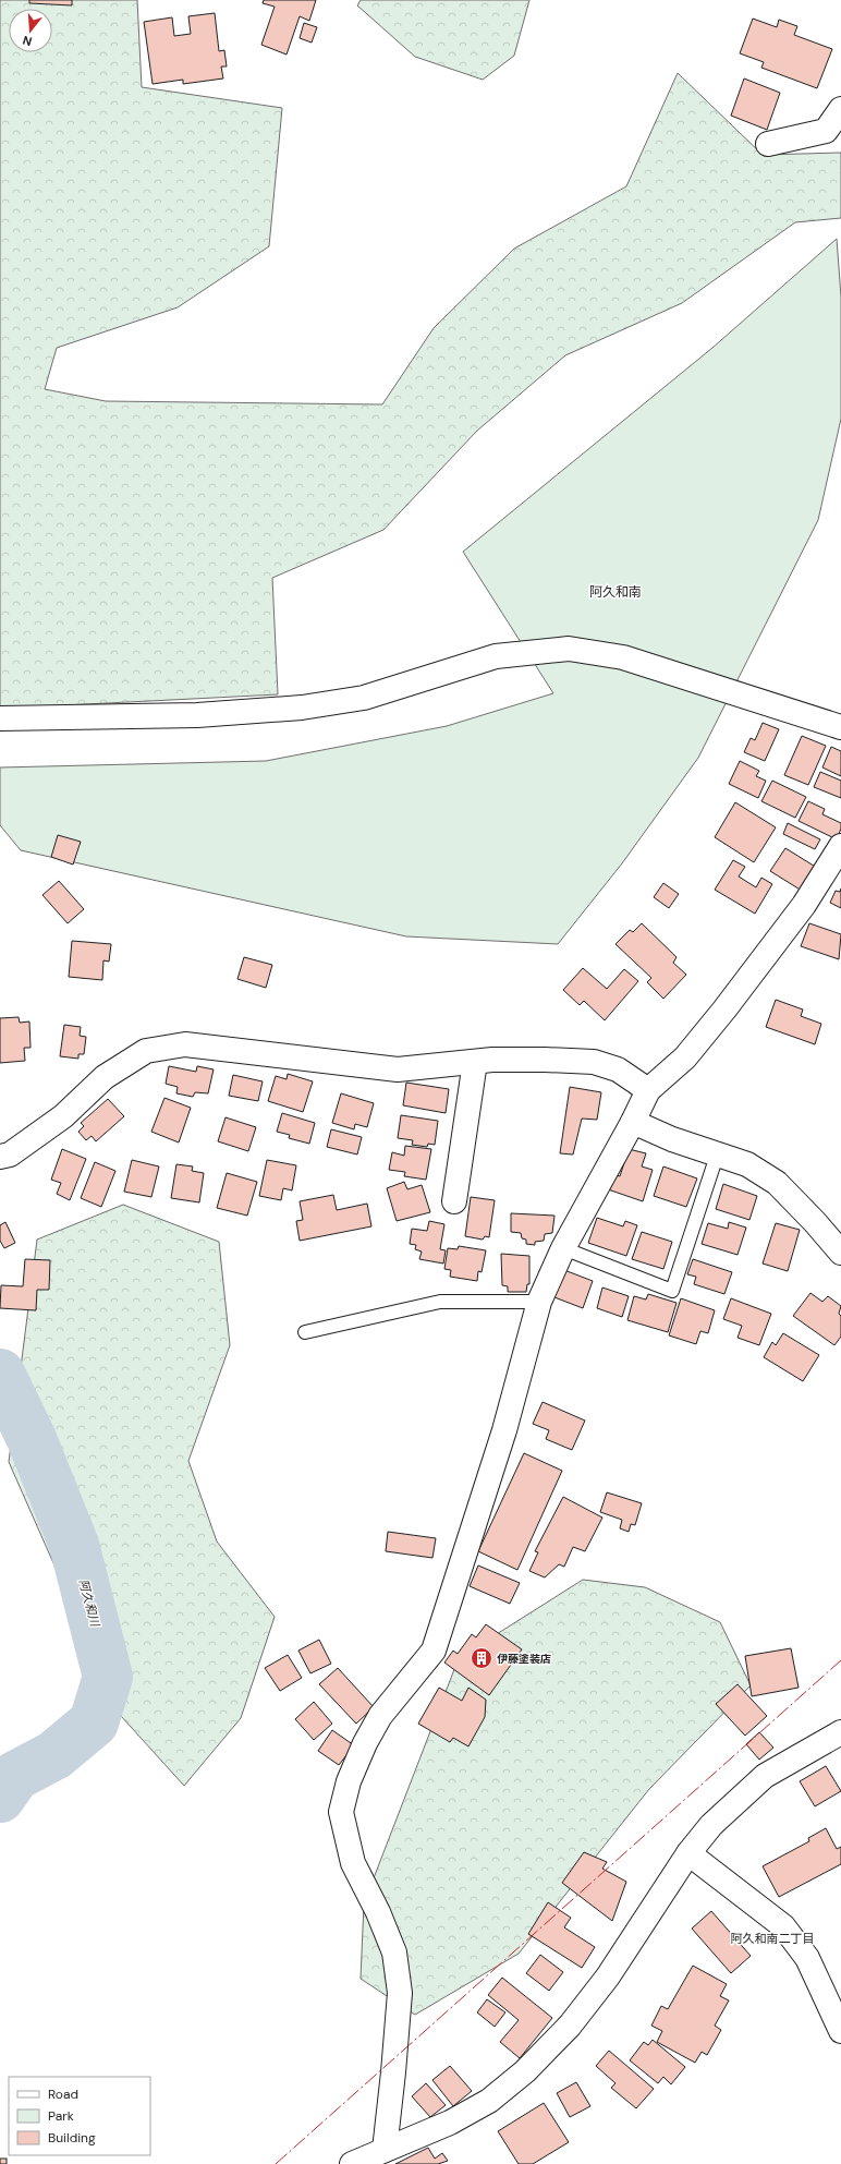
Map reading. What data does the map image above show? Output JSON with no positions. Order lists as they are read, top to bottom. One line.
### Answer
{"districts":["阿久和南","阿久和南二丁目"],"water":["阿久和川"],"places":{"building":["伊藤塗装店"]},"legend":["Road","Park","Building"],"north":"bottom"}
